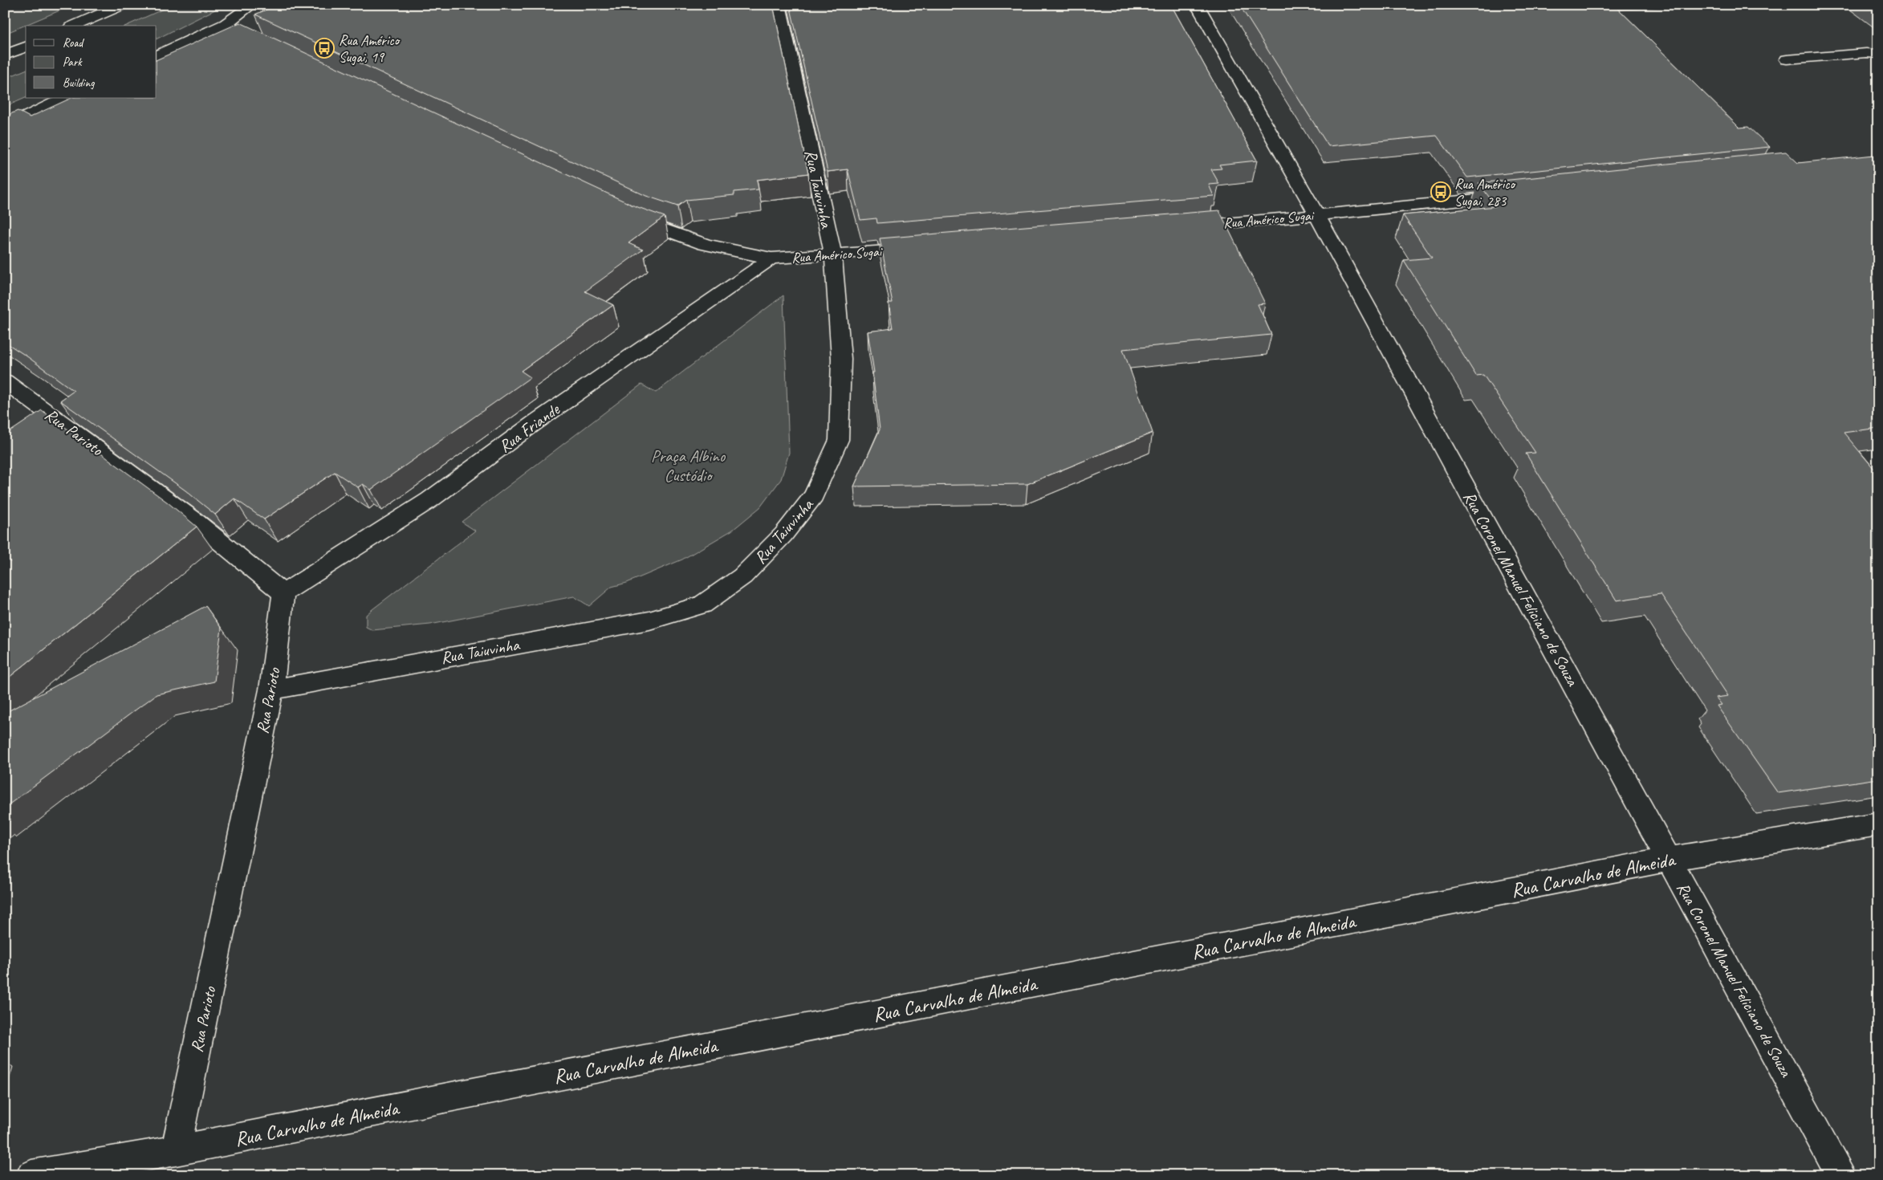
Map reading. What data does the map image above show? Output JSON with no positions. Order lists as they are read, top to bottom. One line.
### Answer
{"streets":{"street":["Rua Taiuvinha","Rua Américo Sugai","Rua Friande","Rua Parioto","Rua Coronel Manuel Feliciano de Souza","Rua Carvalho de Almeida"]},"crossings":[["Rua Taiuvinha","Rua Américo Sugai"],["Rua Taiuvinha","Rua Parioto"],["Rua Américo Sugai","Rua Friande"],["Rua Américo Sugai","Rua Coronel Manuel Feliciano de Souza"],["Rua Friande","Rua Parioto"],["Rua Parioto","Rua Carvalho de Almeida"],["Rua Coronel Manuel Feliciano de Souza","Rua Carvalho de Almeida"]],"parks":["Praça Albino Custódio"],"places":{"bus stop":["Rua Américo Sugai, 19","Rua Américo Sugai, 283"]},"legend":["Road","Park","Building"]}
